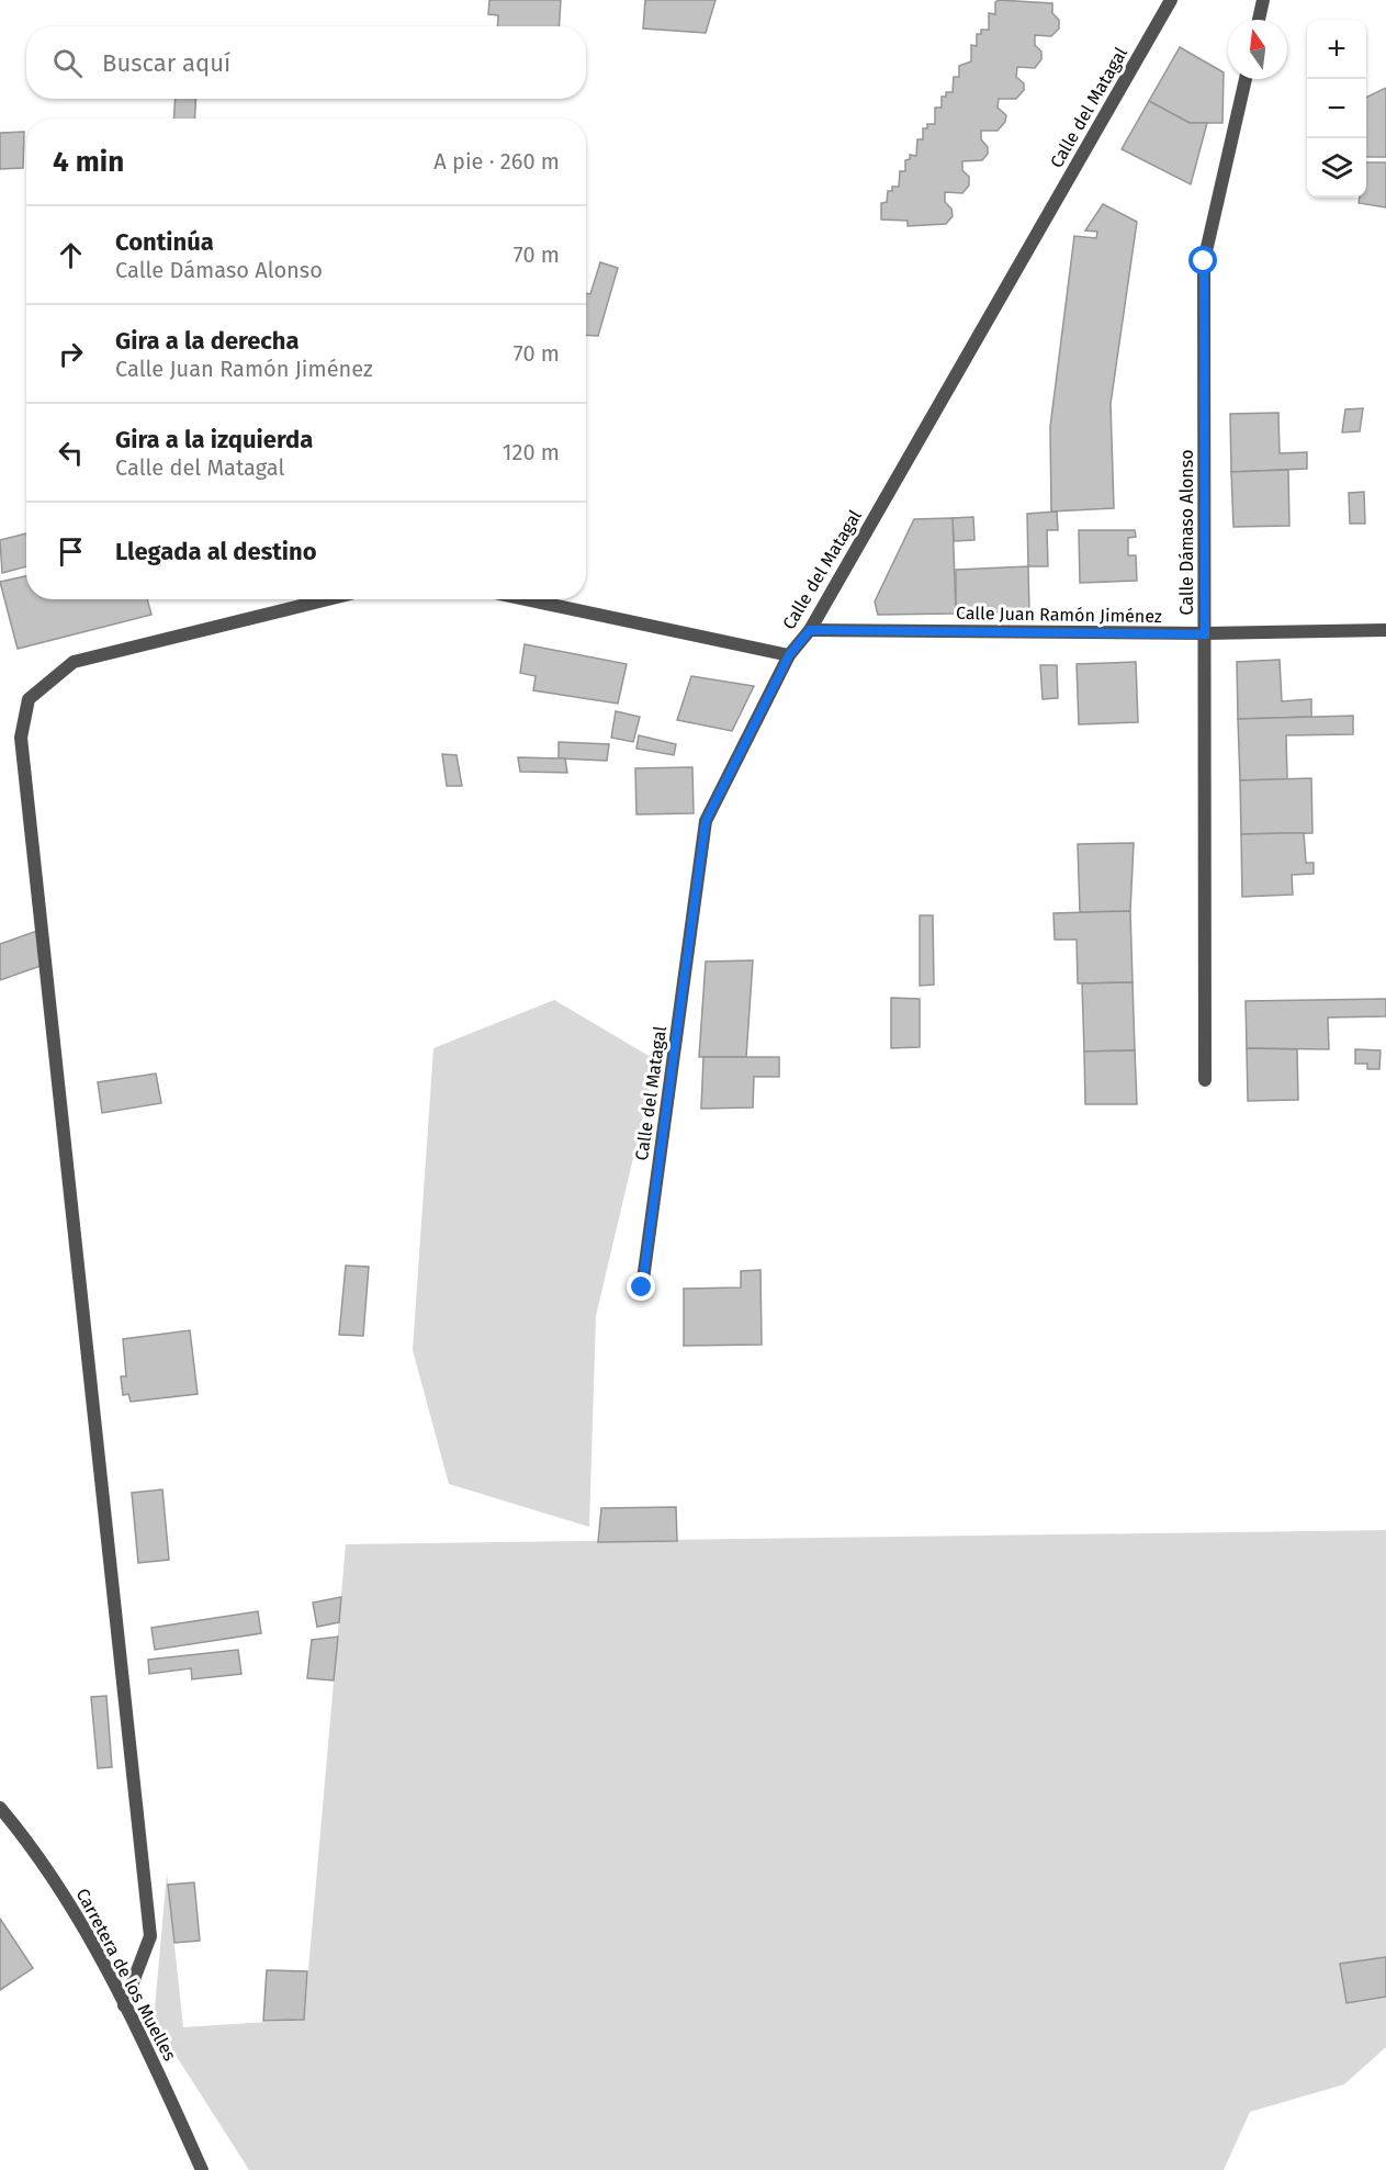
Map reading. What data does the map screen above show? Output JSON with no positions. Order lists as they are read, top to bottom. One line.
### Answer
{"streets":{"street":["Calle del Matagal","Calle Dámaso Alonso","Calle Juan Ramón Jiménez","Carretera de los Muelles"]},"crossings":[["Calle del Matagal","Calle Juan Ramón Jiménez"],["Calle Dámaso Alonso","Calle Juan Ramón Jiménez"]],"north":"top","page":{"map_buttons":["+","−"],"search":"Buscar aquí","heading":["4 min","A pie · 260 m"],"list":[["Continúa","Calle Dámaso Alonso","70 m"],["Gira a la derecha","Calle Juan Ramón Jiménez","70 m"],["Gira a la izquierda","Calle del Matagal","120 m"],"Llegada al destino"]}}
